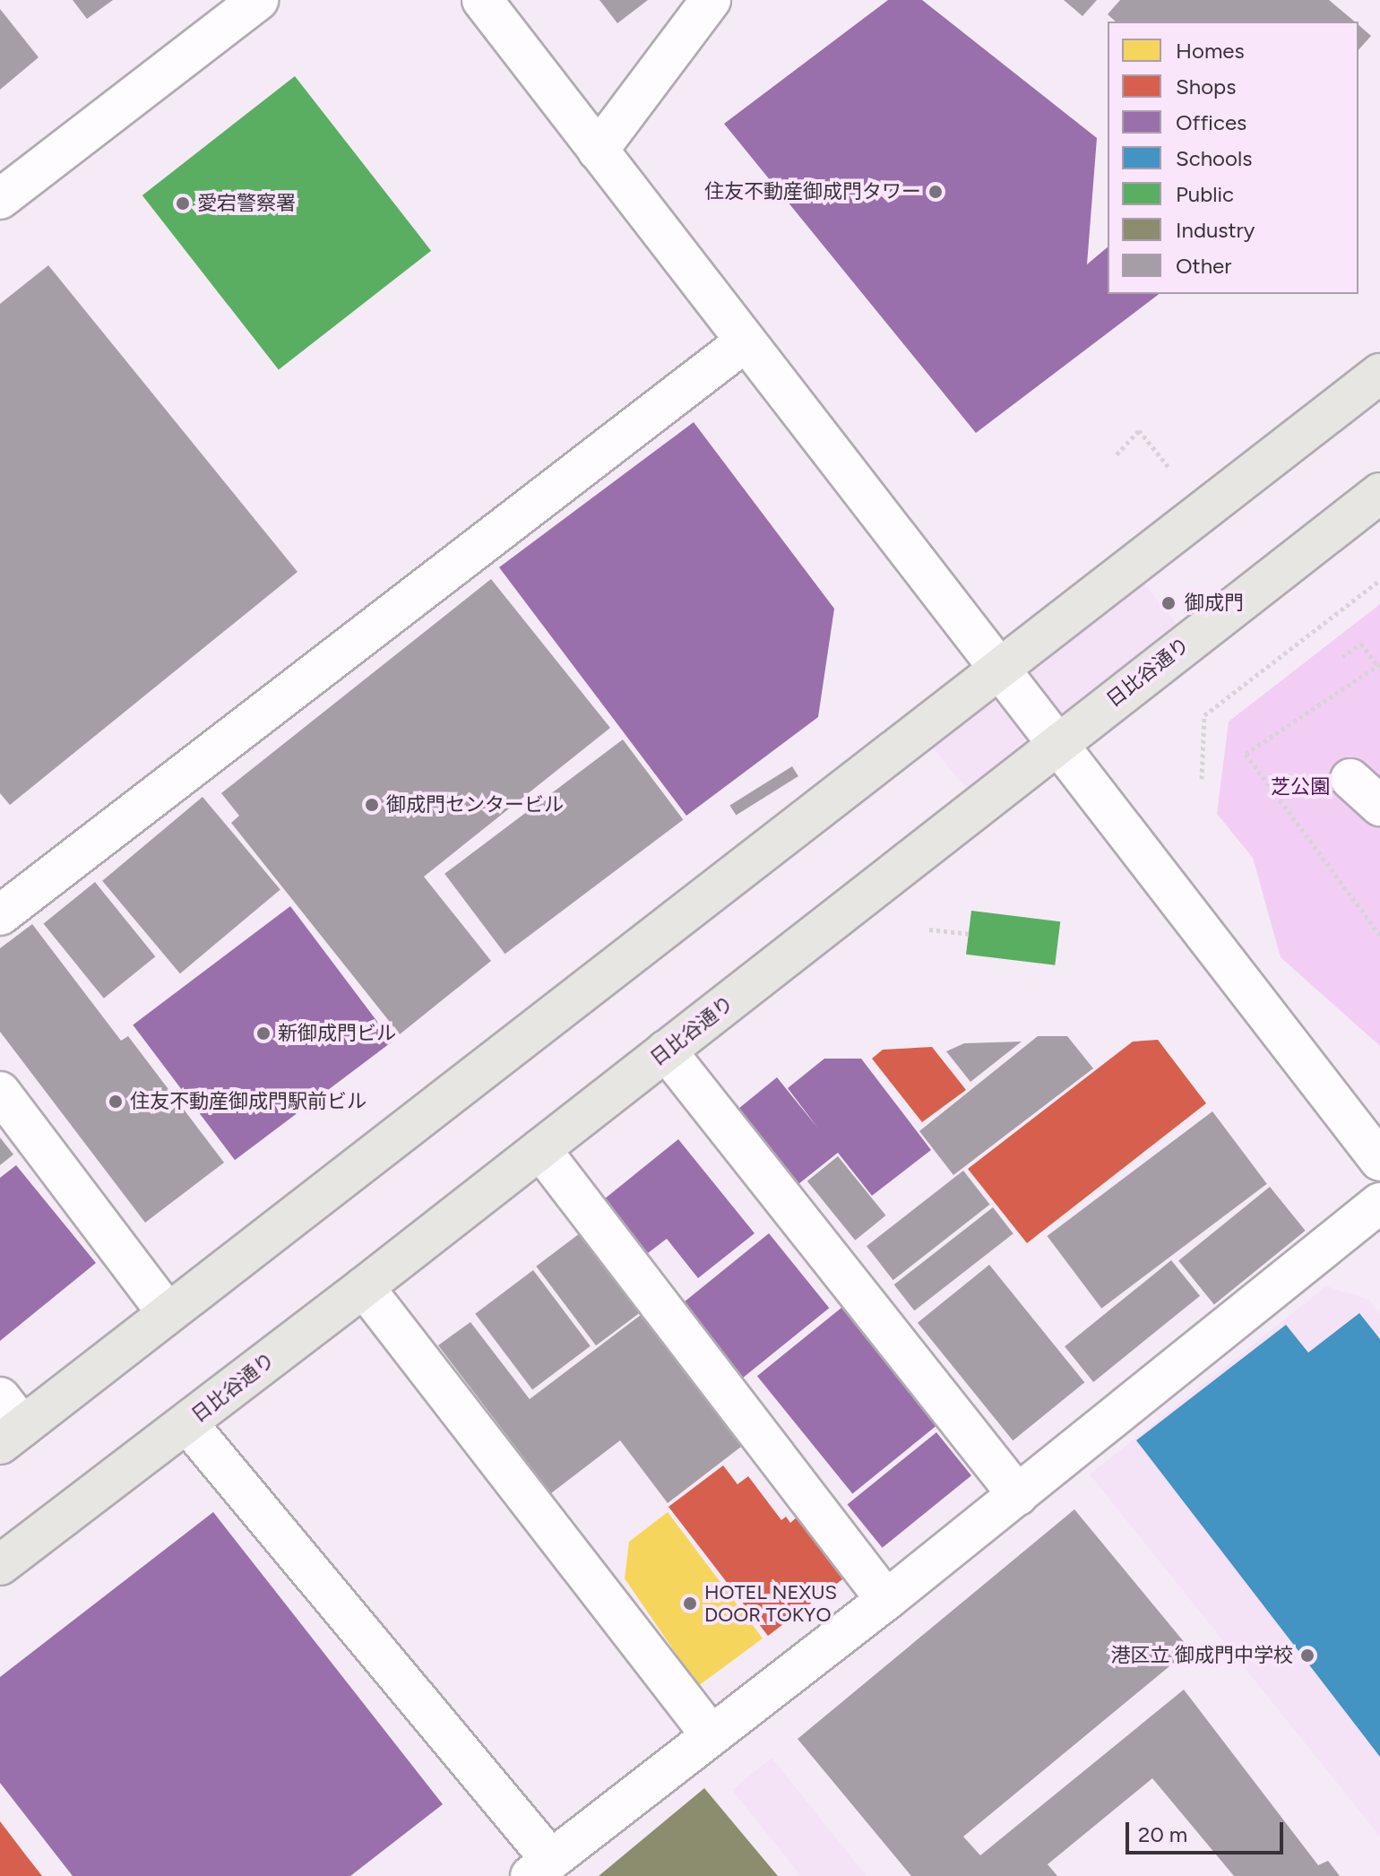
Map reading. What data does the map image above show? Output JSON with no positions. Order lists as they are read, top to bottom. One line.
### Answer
{"streets":{"main road":["日比谷通り"]},"parks":["芝公園"],"places":["住友不動産御成門タワー","愛宕警察署","御成門","御成門センタービル","新御成門ビル","住友不動産御成門駅前ビル","HOTEL NEXUS DOOR TOKYO","港区立 御成門中学校"],"legend":["Homes","Shops","Offices","Schools","Public","Industry","Other"],"scale_bar":"20 m"}
